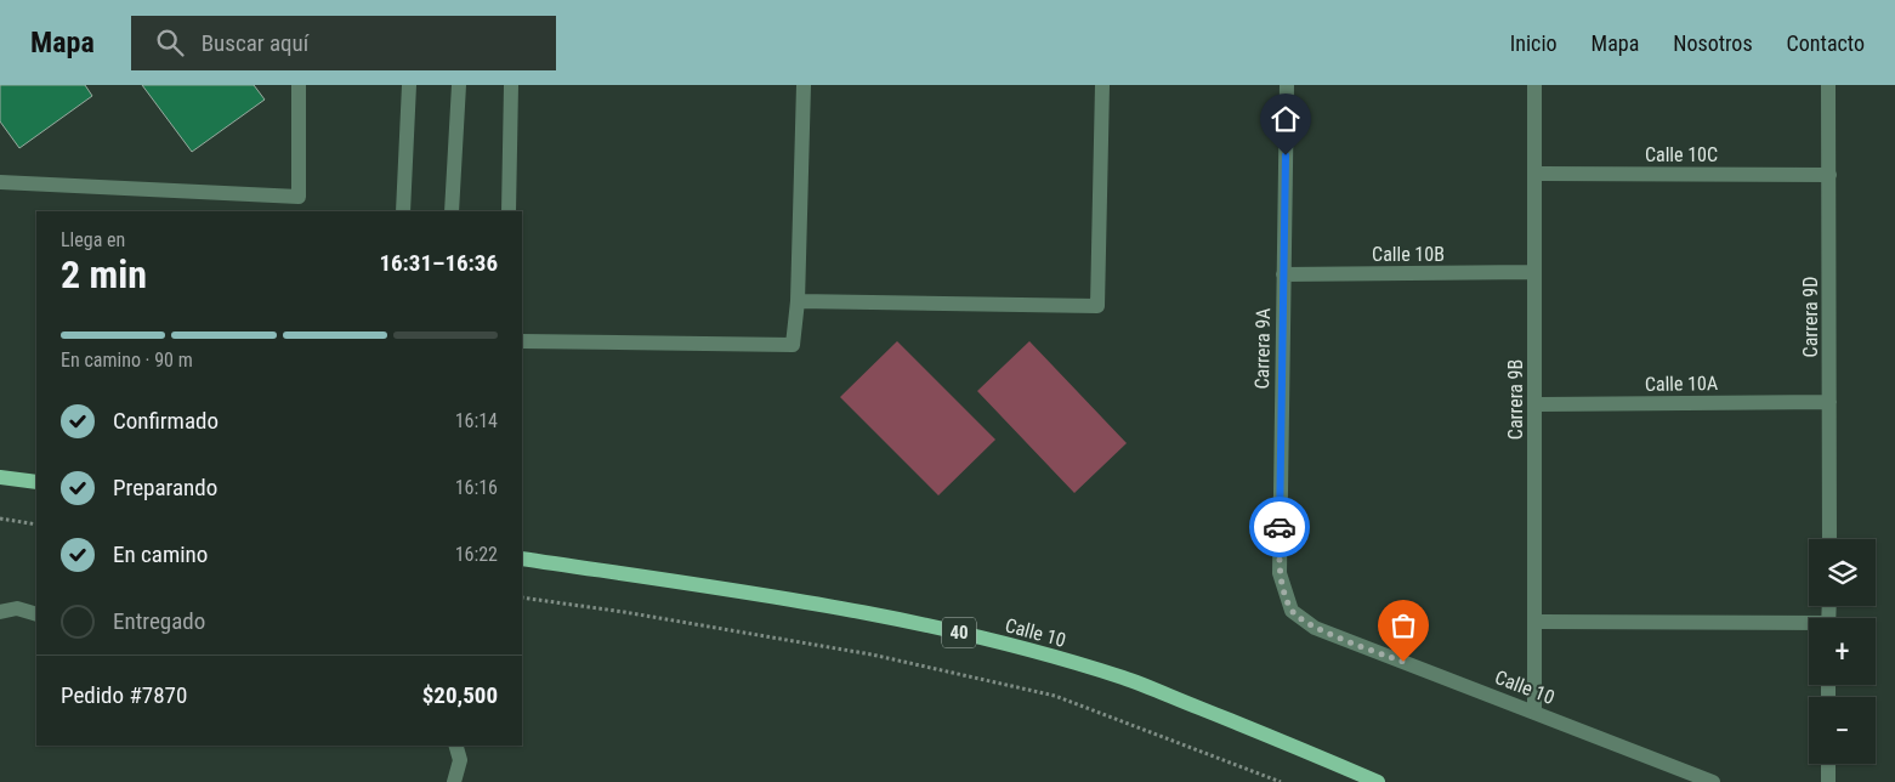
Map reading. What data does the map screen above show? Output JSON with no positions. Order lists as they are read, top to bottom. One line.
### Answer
{"streets":{"main road":["40","Calle 10"],"street":["Calle 10C","Calle 10B","Carrera 9D","Carrera 9A","Calle 10A","Carrera 9B"]},"crossings":[["Calle 10C","Carrera 9D"],["Calle 10C","Carrera 9B"],["Calle 10B","Carrera 9A"],["Calle 10B","Carrera 9B"],["Carrera 9D","Calle 10A"],["Carrera 9A","Calle 10"],["Calle 10A","Carrera 9B"],["Carrera 9B","Calle 10"]],"page":{"header":"Mapa","search":"Buscar aquí","nav":["Inicio","Mapa","Nosotros","Contacto"],"heading":["2 min","Llega en","16:31–16:36"],"panel":["Pedido #7870","$20,500"],"bar":"En camino · 90 m","list":[["Confirmado","16:14"],["Preparando","16:16"],["En camino","16:22"],"Entregado"],"map_buttons":["+","−"]}}
